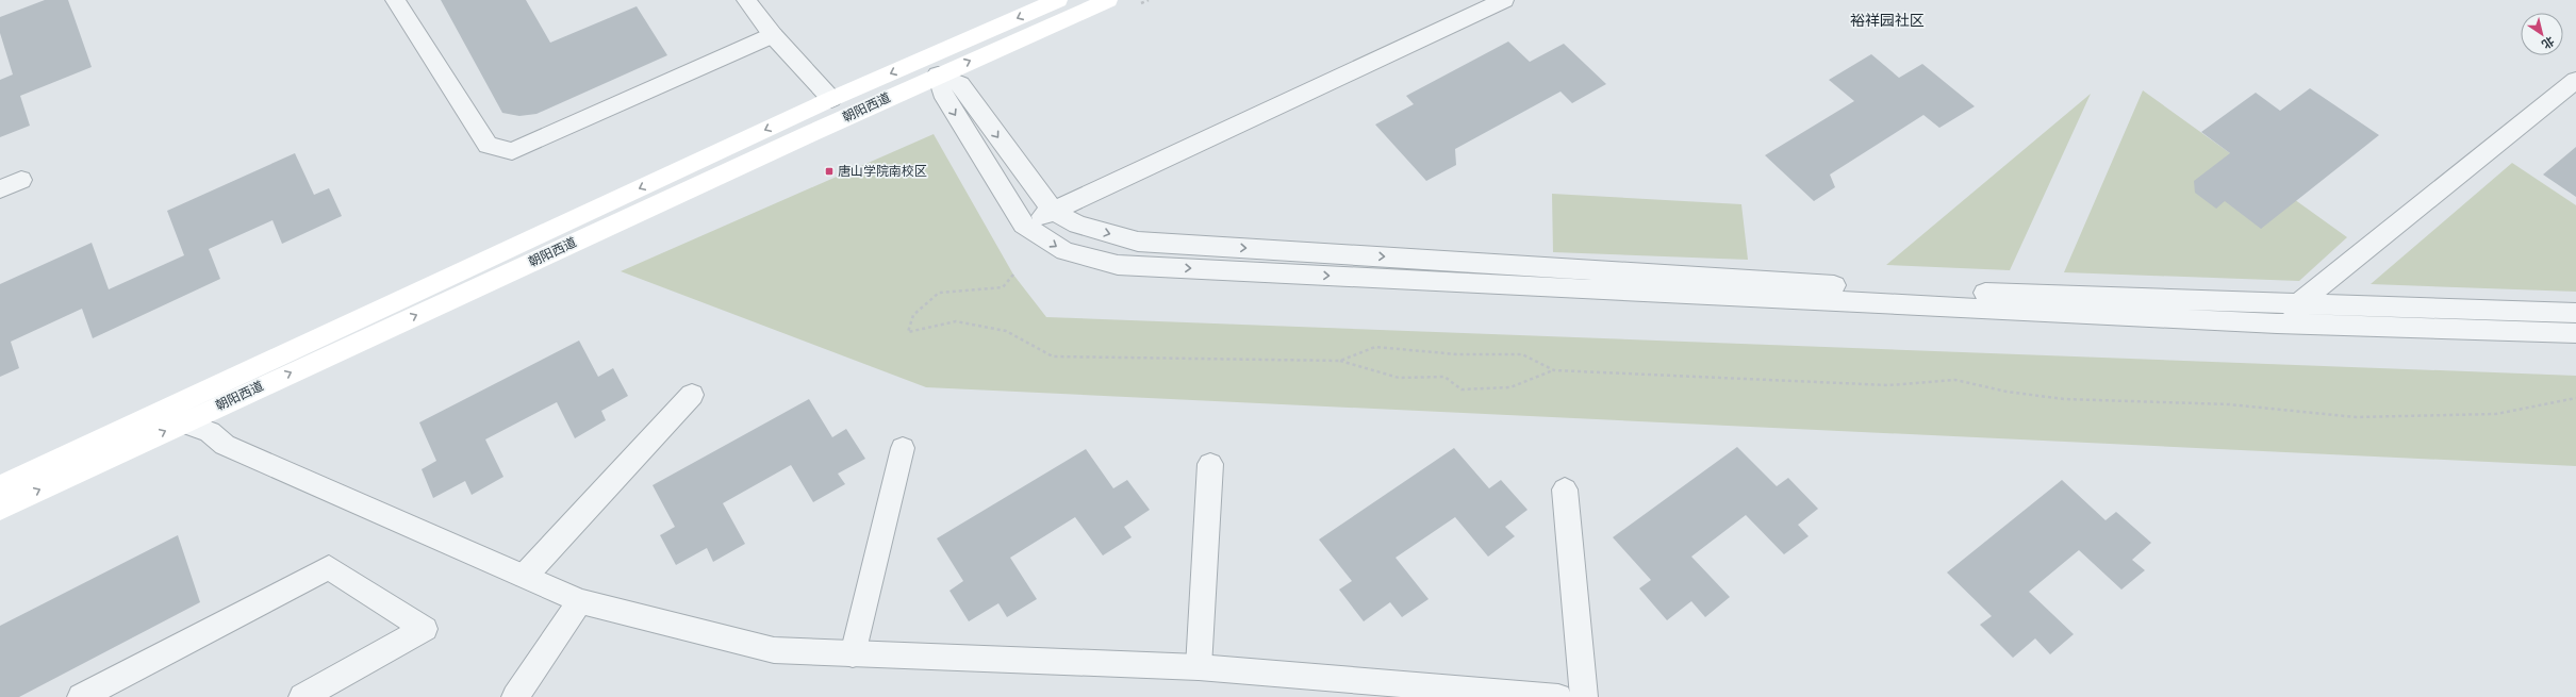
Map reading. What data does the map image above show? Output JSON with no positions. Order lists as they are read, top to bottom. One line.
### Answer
{"streets":{"main road":["朝阳西道"]},"districts":["裕祥园社区"],"places":{"transit":["唐山学院南校区"]},"north":"bottom right"}
